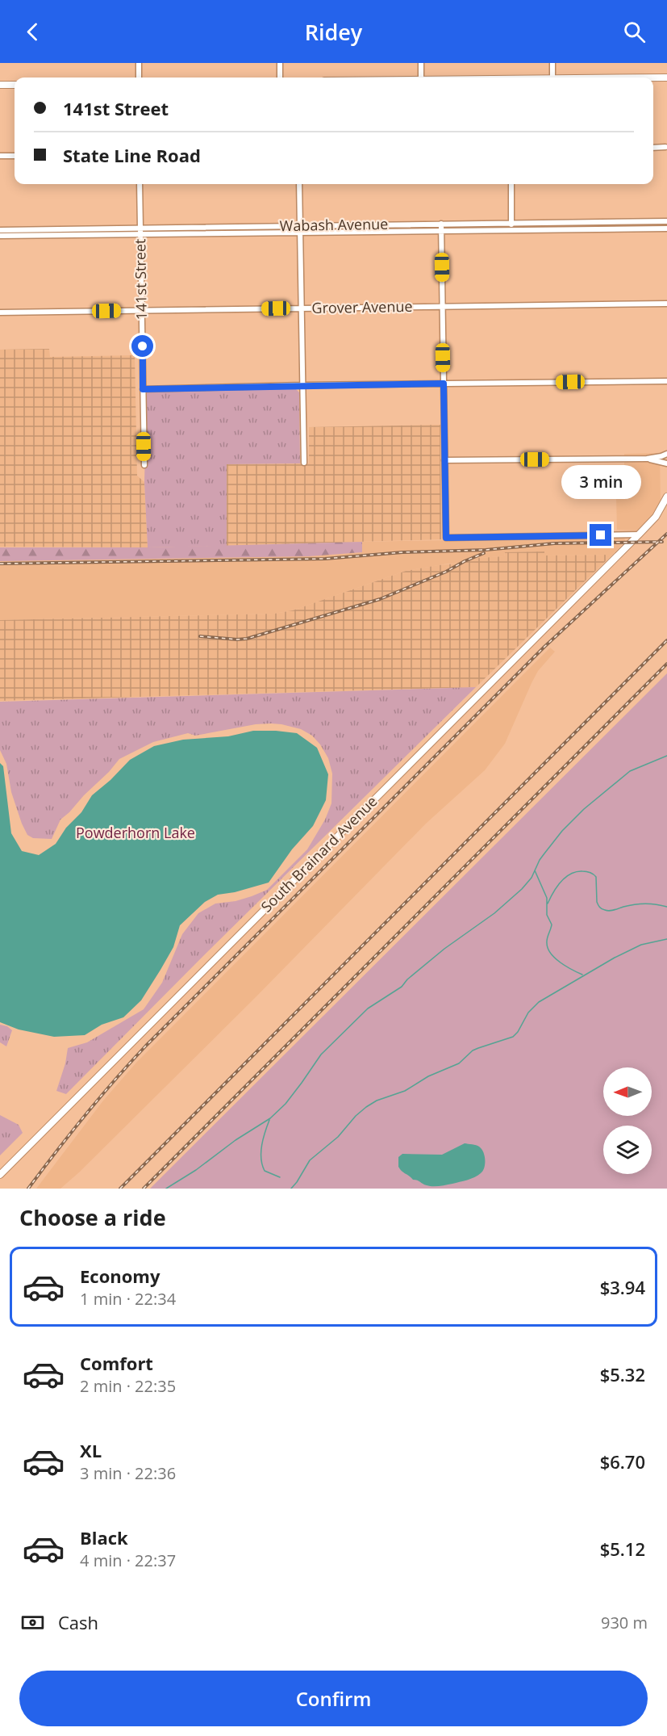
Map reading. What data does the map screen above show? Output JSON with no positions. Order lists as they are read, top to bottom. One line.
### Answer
{"streets":{"main road":["South Brainard Avenue"],"street":["Wabash Avenue","141st Street","Grover Avenue"]},"crossings":[["Wabash Avenue","141st Street"],["141st Street","Grover Avenue"]],"parks":["Powderhorn Lake"],"north":"left","page":{"header":"Ridey","banner":["141st Street","State Line Road"],"bubble":"3 min","heading":"Choose a ride","list":[{"name":"Economy","note":"1 min · 22:34","value":"$3.94"},{"name":"Comfort","note":"2 min · 22:35","value":"$5.32"},{"name":"XL","note":"3 min · 22:36","value":"$6.70"},{"name":"Black","note":"4 min · 22:37","value":"$5.12"}],"pay":["Cash","930 m"],"buttons":"Confirm"}}
